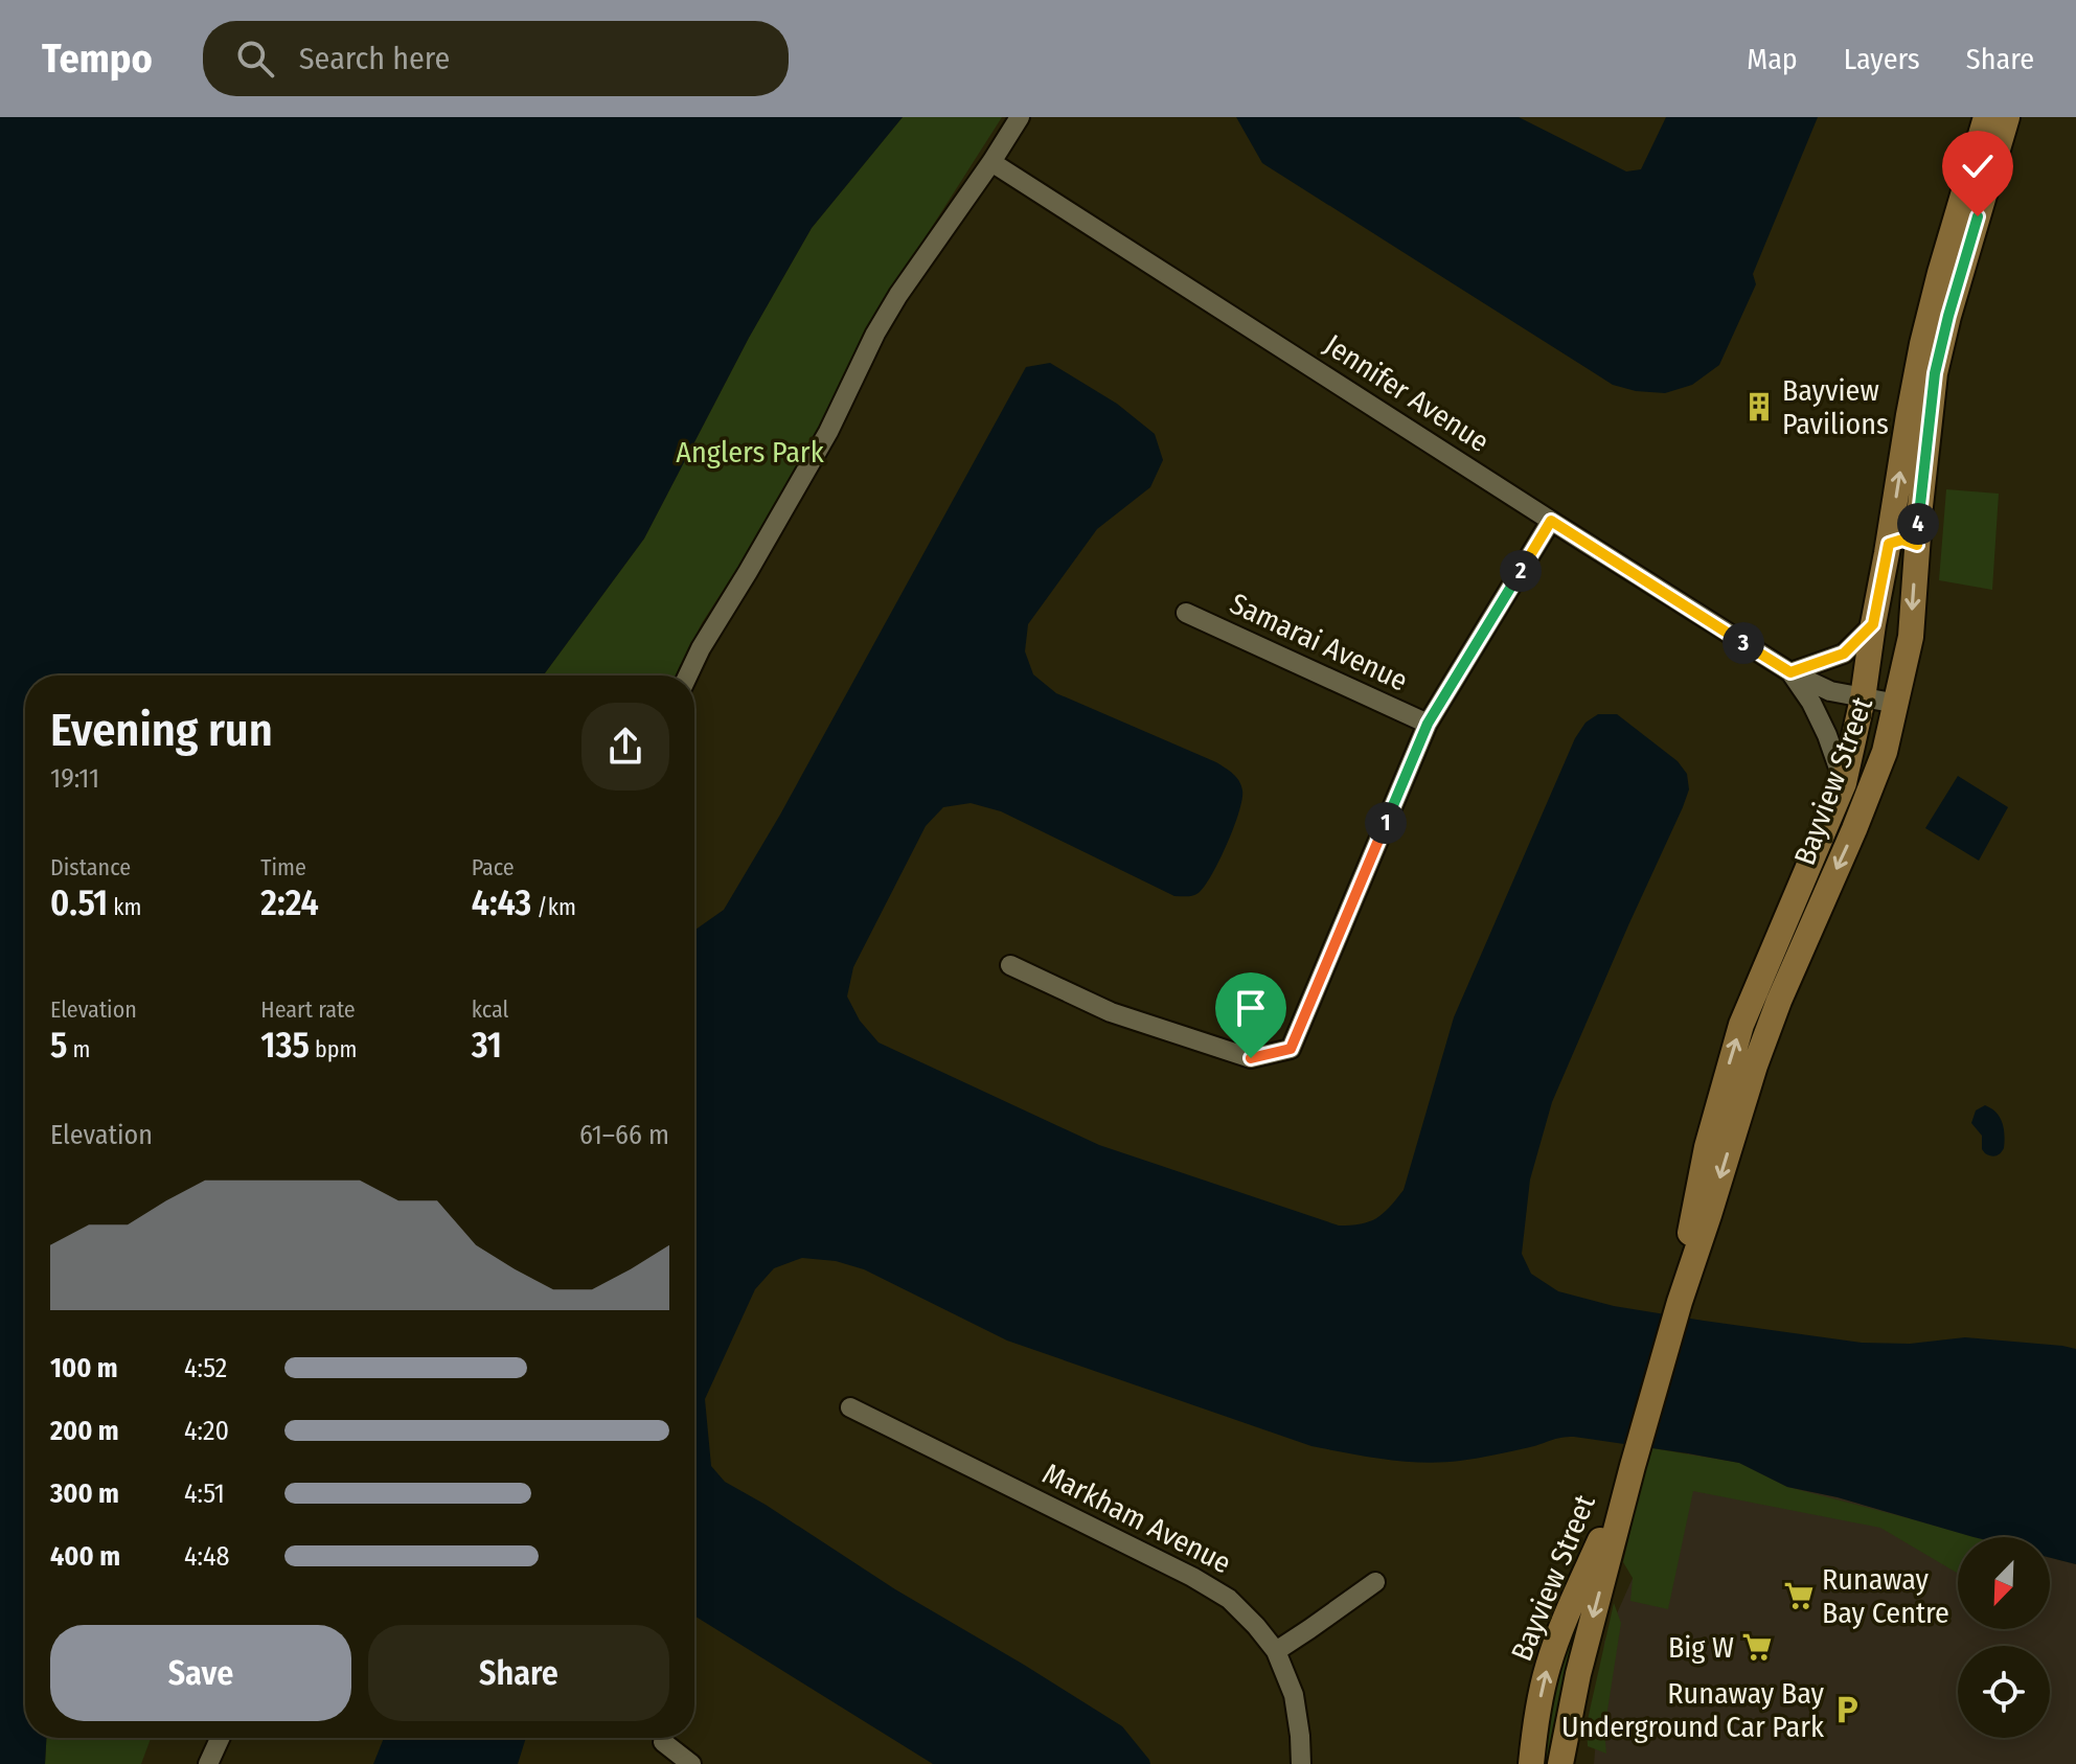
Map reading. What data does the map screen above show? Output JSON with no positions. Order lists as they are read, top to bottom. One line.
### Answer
{"streets":{"main road":["Bayview Street"],"street":["Jennifer Avenue","Samarai Avenue","Markham Avenue"]},"crossings":[["Jennifer Avenue","Bayview Street"]],"parks":["Anglers Park"],"places":{"building":["Bayview Pavilions"],"supermarket":["Runaway Bay Centre","Big W"],"parking":["Runaway Bay Underground Car Park"]},"north":"bottom left","page":{"header":"Tempo","search":"Search here","nav":["Map","Layers","Share"],"pins":["4","2","3","1"],"heading":["Evening run","19:11"],"stats":[["Distance","0.51 km"],["Time","2:24"],["Pace","4:43 /km"],["Elevation","5 m"],["Heart rate","135 bpm"],["kcal","31"]],"chart":["Elevation","61–66 m"],"list":[{"name":"100 m","note":"4:52"},{"name":"200 m","note":"4:20"},{"name":"300 m","note":"4:51"},{"name":"400 m","note":"4:48"}],"buttons":["Save","Share"]}}
